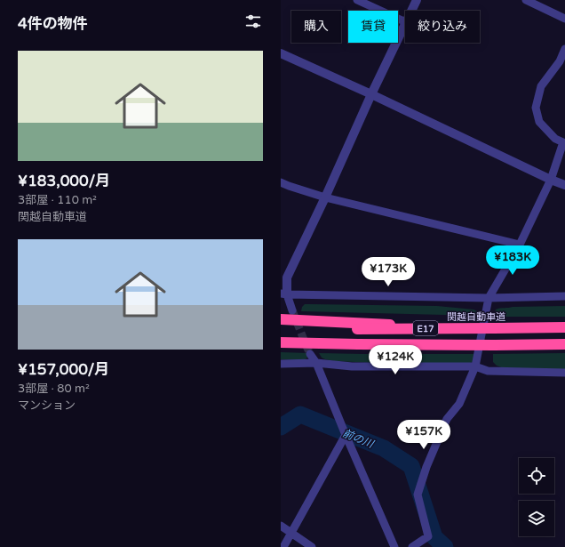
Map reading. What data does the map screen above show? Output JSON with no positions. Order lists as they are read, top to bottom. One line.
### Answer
{"streets":{"highway":["関越自動車道","E17"]},"water":["前の川"],"page":{"heading":"4件の物件","chip":["購入","賃貸","絞り込み"],"list":[{"name":"¥183,000/月","note":"3部屋 · 110 m² · 関越自動車道"},{"name":"¥157,000/月","note":"3部屋 · 80 m² · マンション"}],"price":["¥183K","¥173K","¥124K","¥157K"]}}
